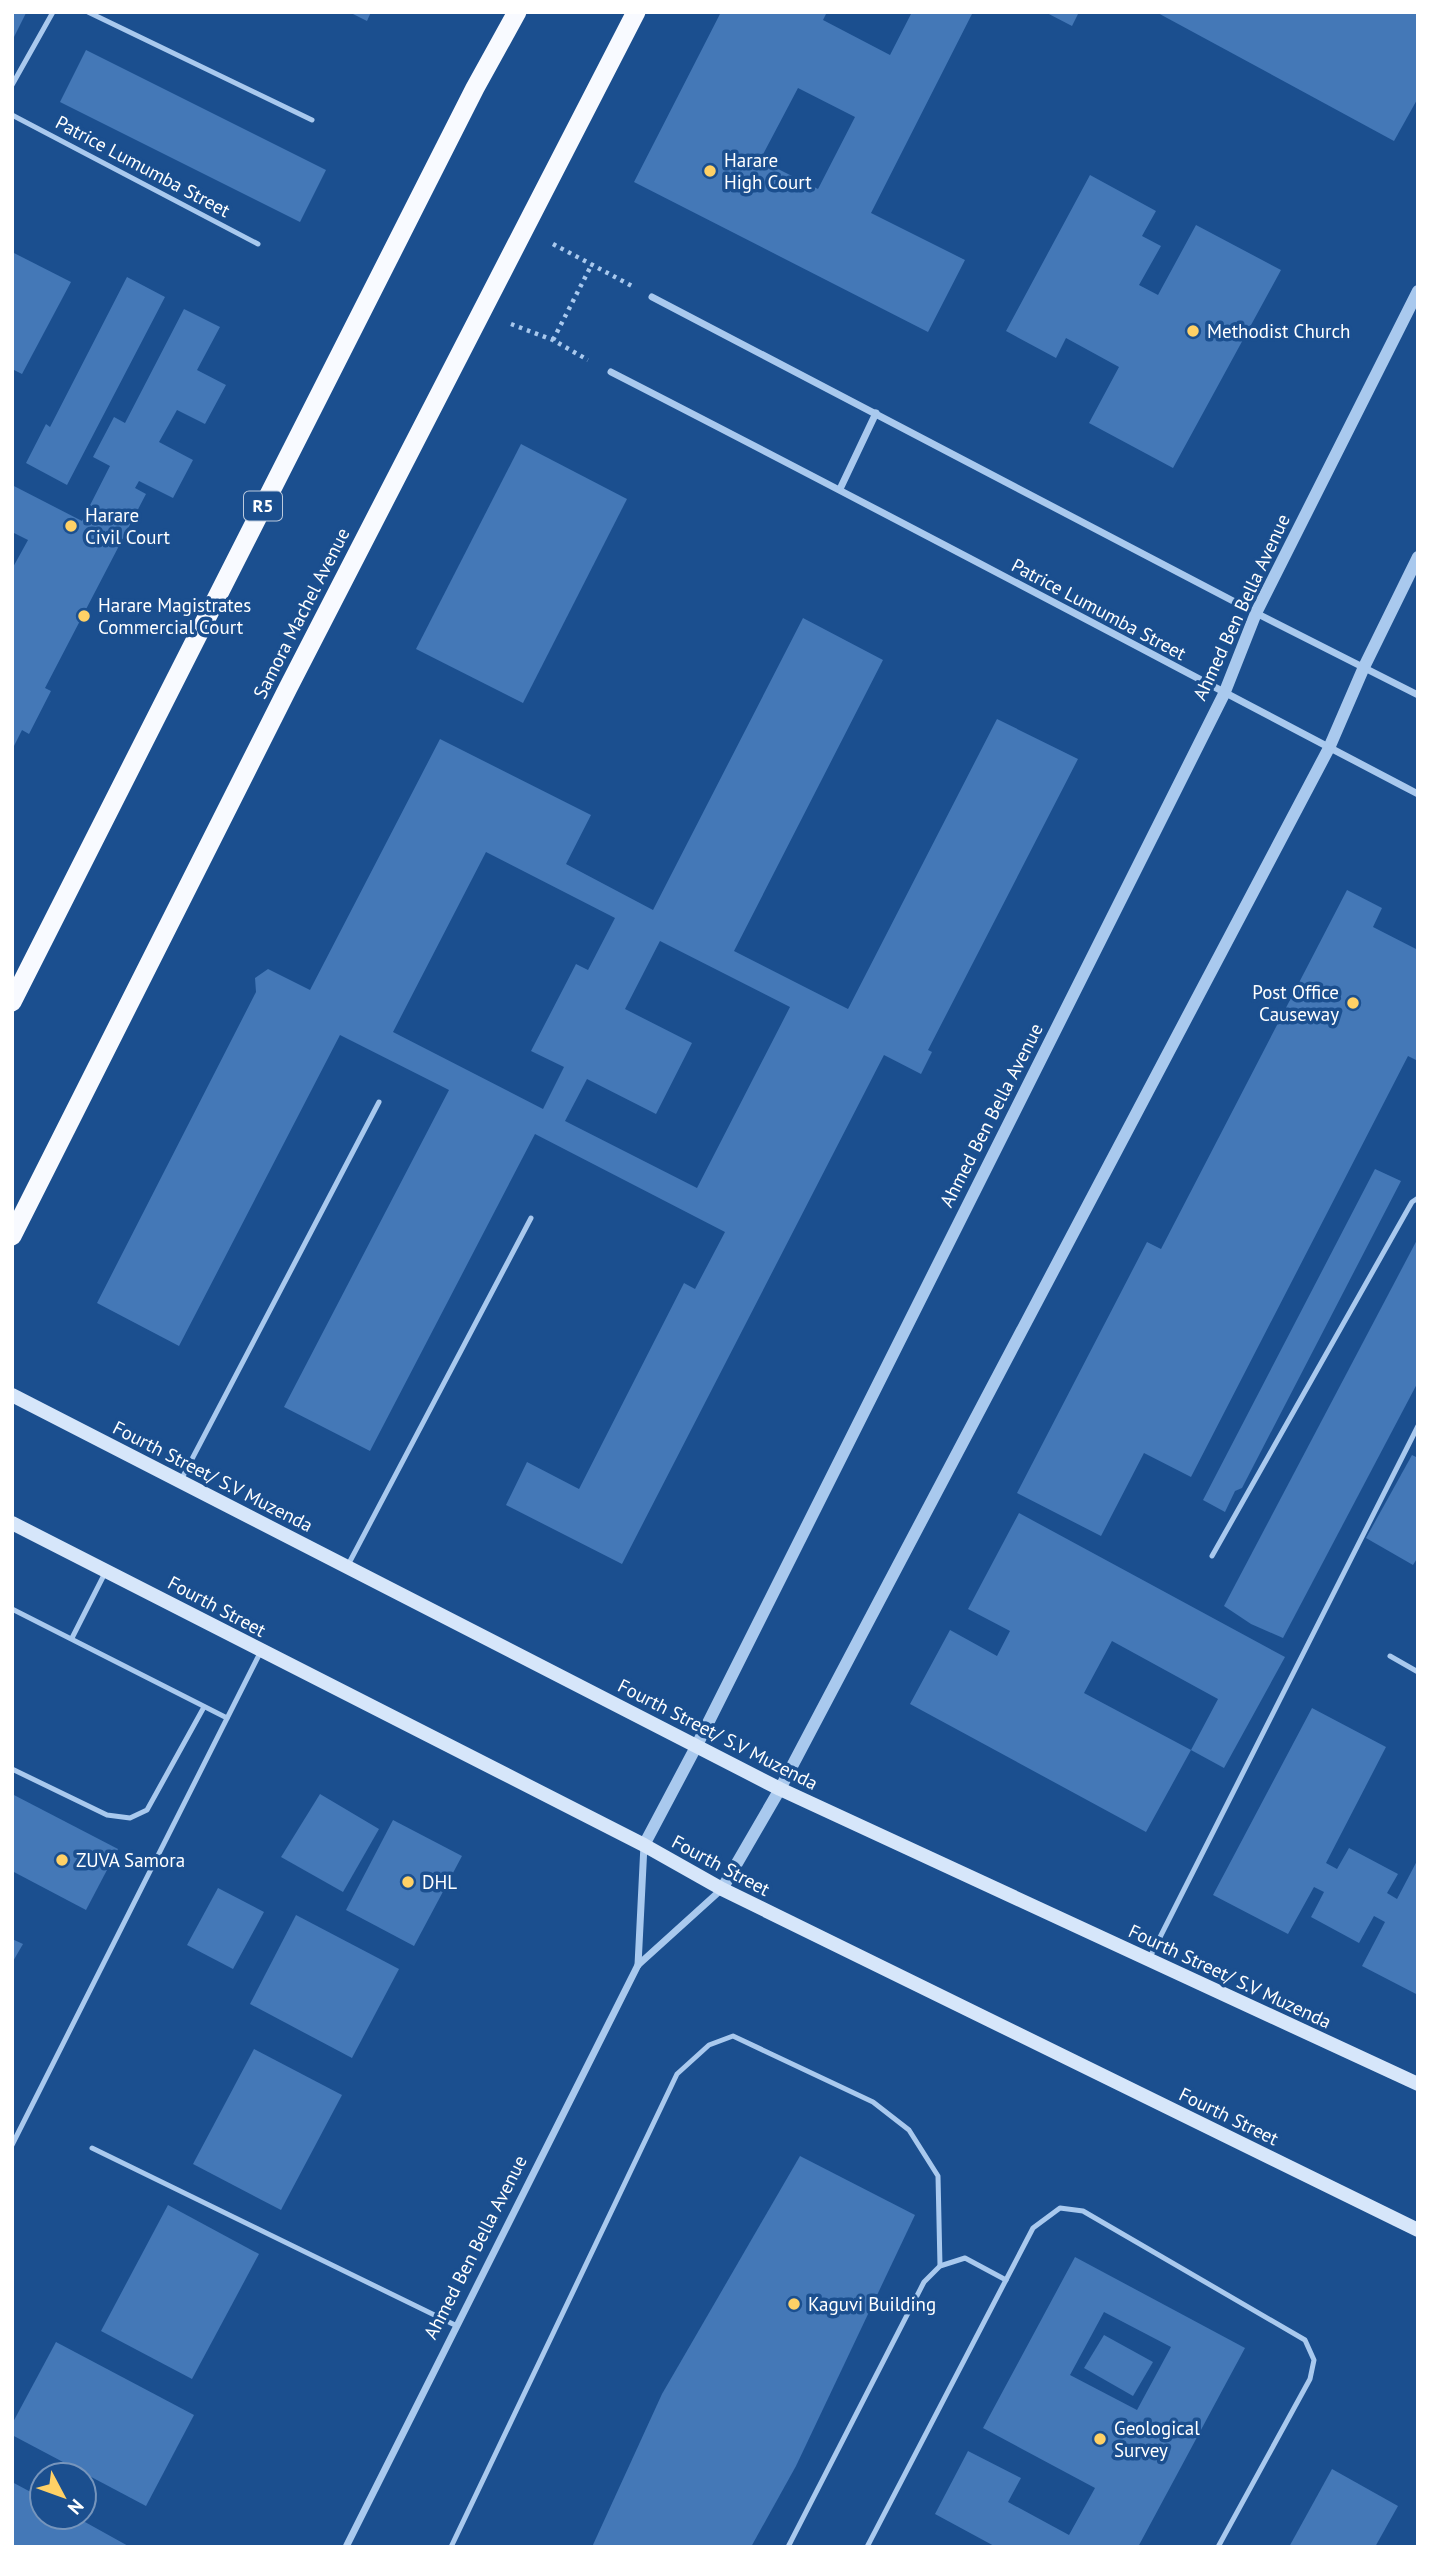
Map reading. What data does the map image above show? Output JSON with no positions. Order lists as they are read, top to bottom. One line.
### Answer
{"streets":{"highway":["R5","Samora Machel Avenue"],"main road":["Fourth Street/ S.V Muzenda","Fourth Street"],"street":["Patrice Lumumba Street","Ahmed Ben Bella Avenue"]},"crossings":[["Patrice Lumumba Street","Ahmed Ben Bella Avenue"],["Ahmed Ben Bella Avenue","Fourth Street/ S.V Muzenda"],["Ahmed Ben Bella Avenue","Fourth Street"]],"places":["Harare High Court","Methodist Church","Harare Civil Court","Harare Magistrates Commercial Court","Post Office Causeway","ZUVA Samora","DHL","Kaguvi Building","Geological Survey"],"north":"bottom right"}
